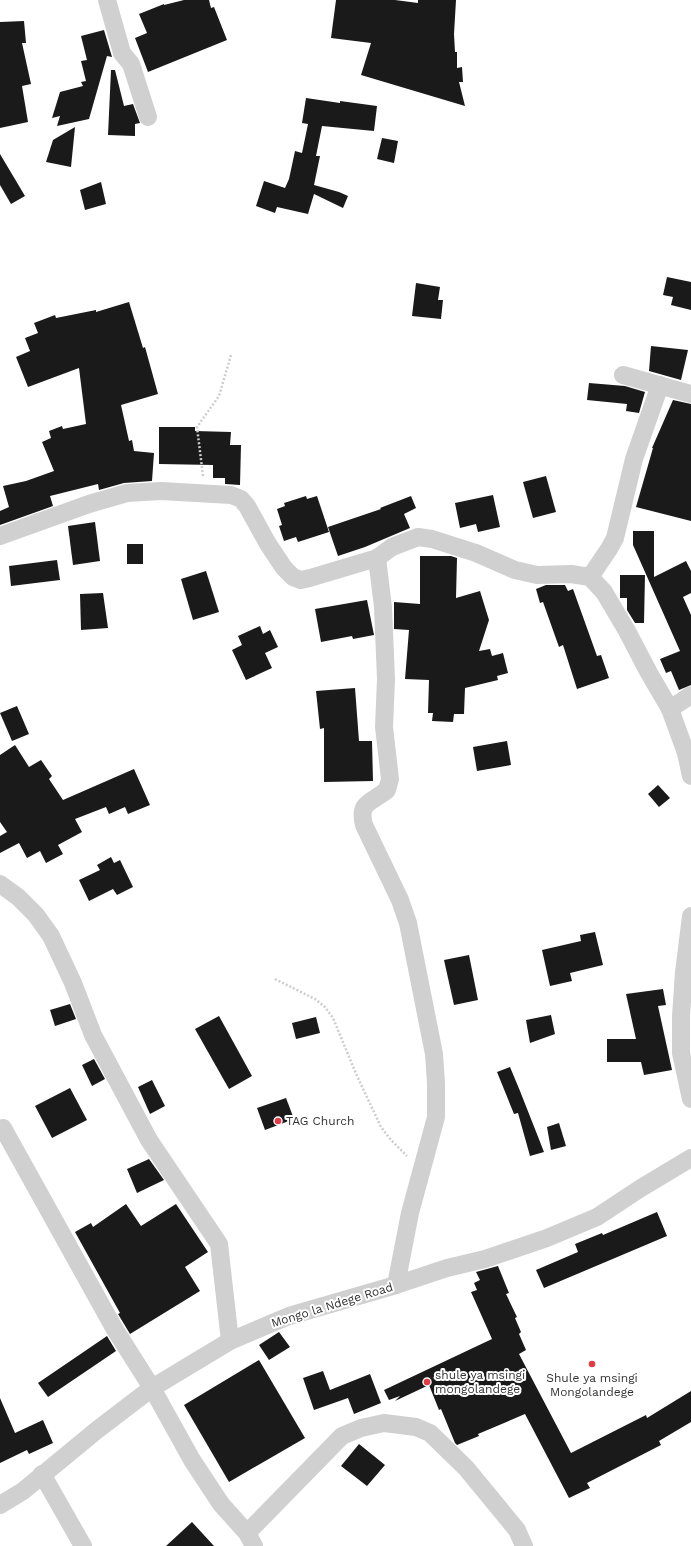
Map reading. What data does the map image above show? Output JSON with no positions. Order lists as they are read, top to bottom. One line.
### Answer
{"streets":{"street":["Mongo la Ndege Road"]},"places":["TAG Church","Shule ya msingi Mongolandege","shule ya msingi mongolandege"]}
